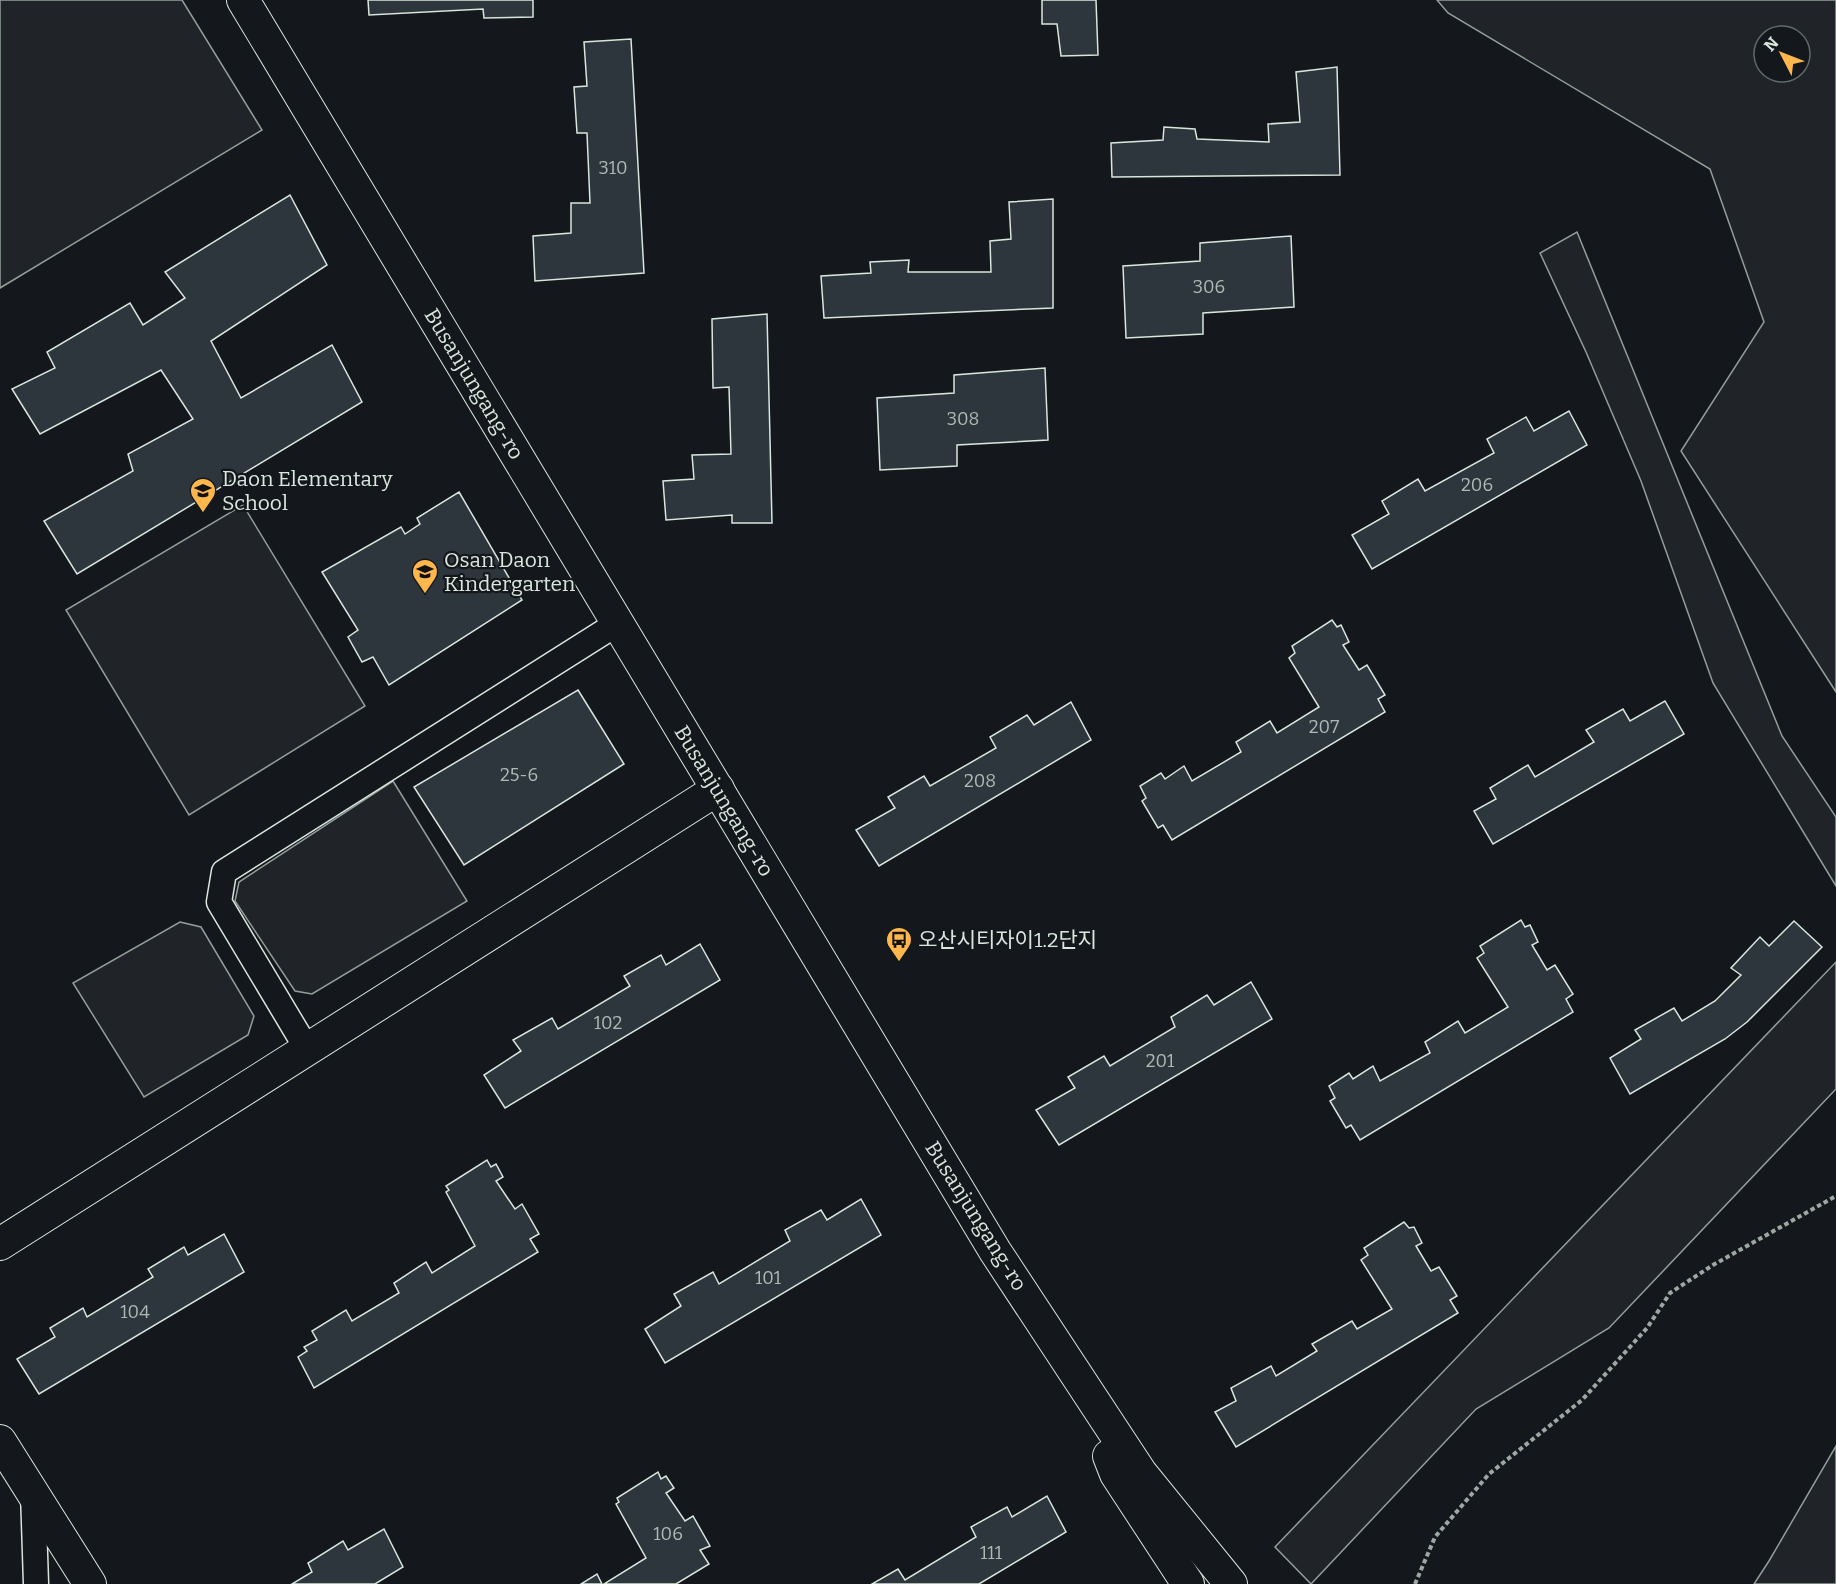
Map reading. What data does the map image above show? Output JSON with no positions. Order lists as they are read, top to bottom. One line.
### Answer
{"streets":{"street":["Busanjungang-ro"]},"places":{"school or university":["Daon Elementary School","Osan Daon Kindergarten"],"bus stop":["오산시티자이1.2단지"]},"house_numbers":["310","306","308","206","207","25-6","208","102","201","101","104","106","111"],"north":"top left"}
